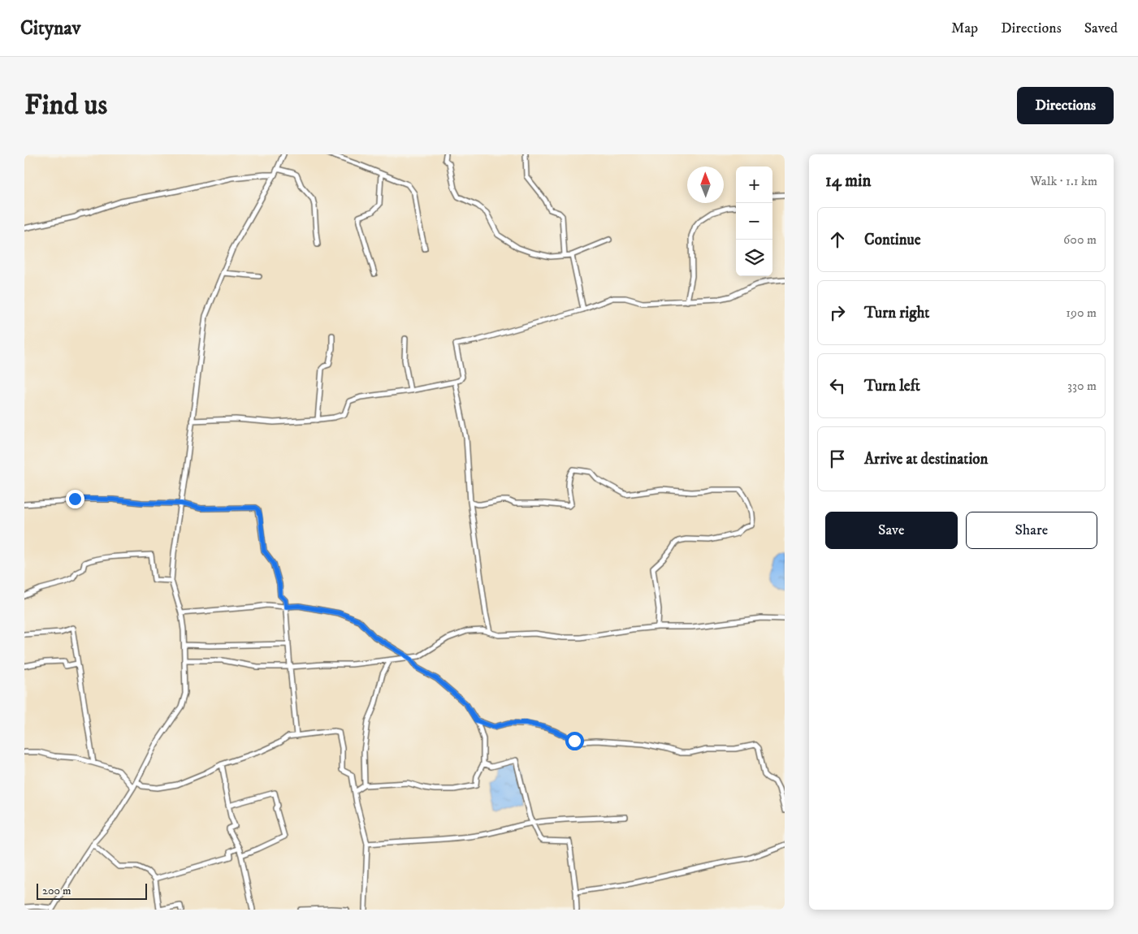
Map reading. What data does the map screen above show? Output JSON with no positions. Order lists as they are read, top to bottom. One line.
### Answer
{"scale_bar":"200 m","north":"top","page":{"header":"Citynav","nav":["Map","Directions","Saved"],"buttons":["Directions",["Save","Share"]],"title":"Find us","heading":["14 min","Walk · 1.1 km"],"map_buttons":["+","−"],"list":[["Continue","600 m"],["Turn right","190 m"],["Turn left","330 m"],"Arrive at destination"],"scale":"200 m"}}
